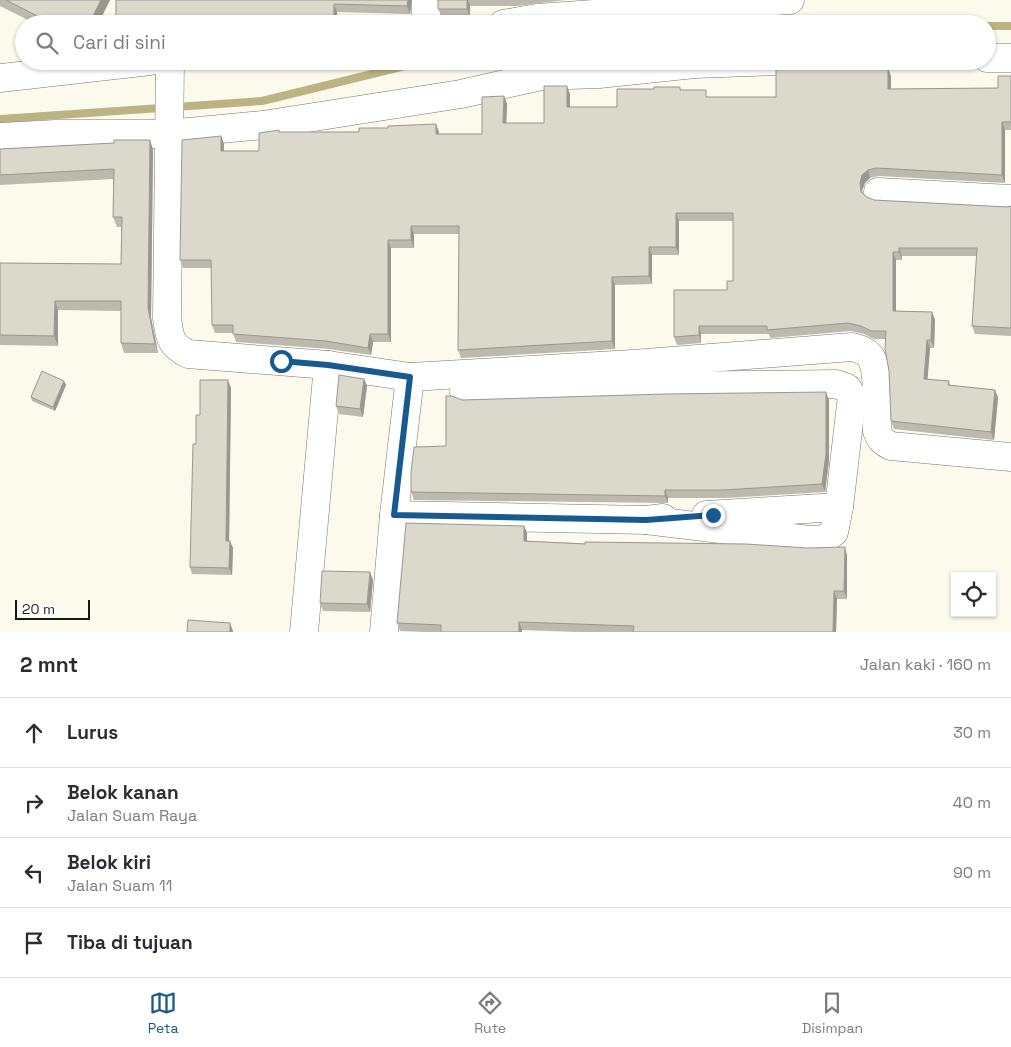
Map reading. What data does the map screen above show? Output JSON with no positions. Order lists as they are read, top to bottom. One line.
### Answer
{"scale_bar":"20 m","page":{"search":"Cari di sini","scale":"20 m","heading":["2 mnt","Jalan kaki · 160 m"],"list":[["Lurus","30 m"],["Belok kanan","Jalan Suam Raya","40 m"],["Belok kiri","Jalan Suam 11","90 m"],"Tiba di tujuan"],"nav":["Peta","Rute","Disimpan"]}}
